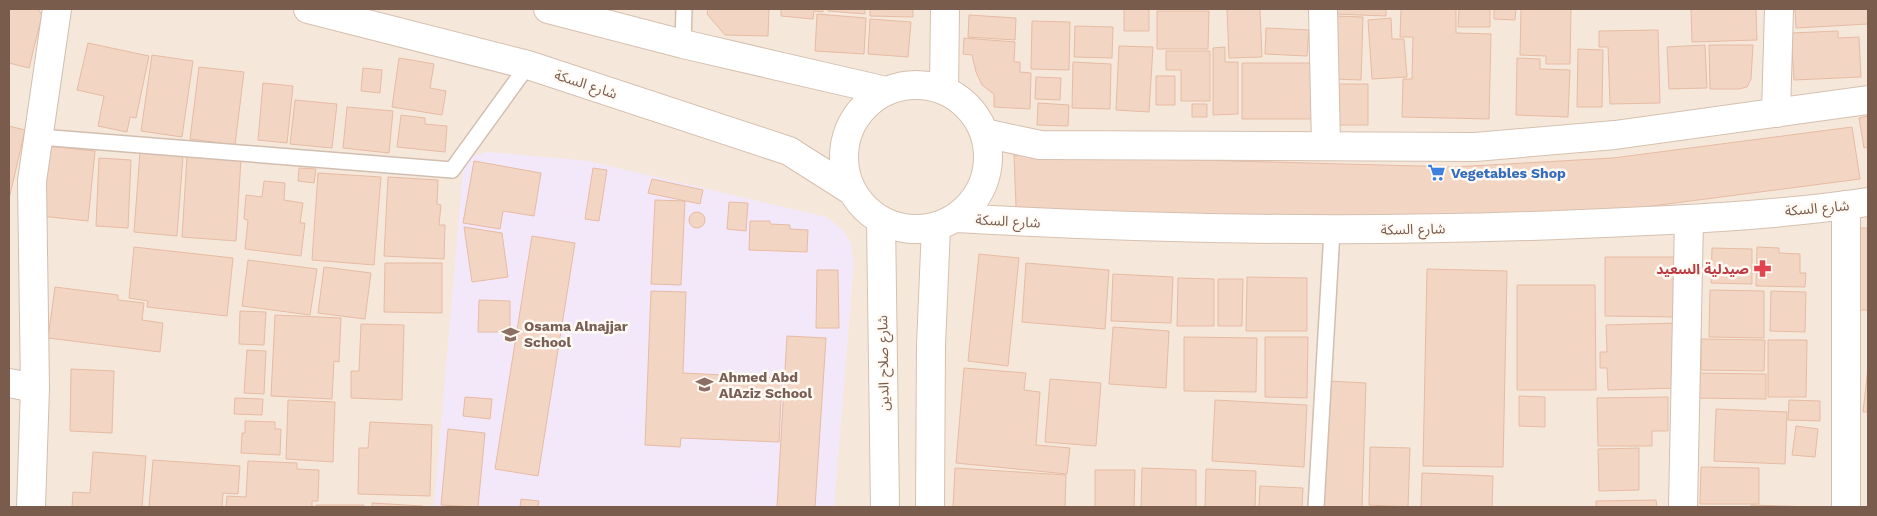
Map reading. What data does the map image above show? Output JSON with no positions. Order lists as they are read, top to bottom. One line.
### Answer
{"streets":{"main road":["شارع السكة","شارع صلاح الدين"]},"crossings":[["شارع السكة","شارع صلاح الدين"]],"places":{"supermarket":["Vegetables Shop"],"pharmacy":["صيدلية السعيد"],"school or university":["Osama Alnajjar School","Ahmed Abd AlAziz School"]}}
